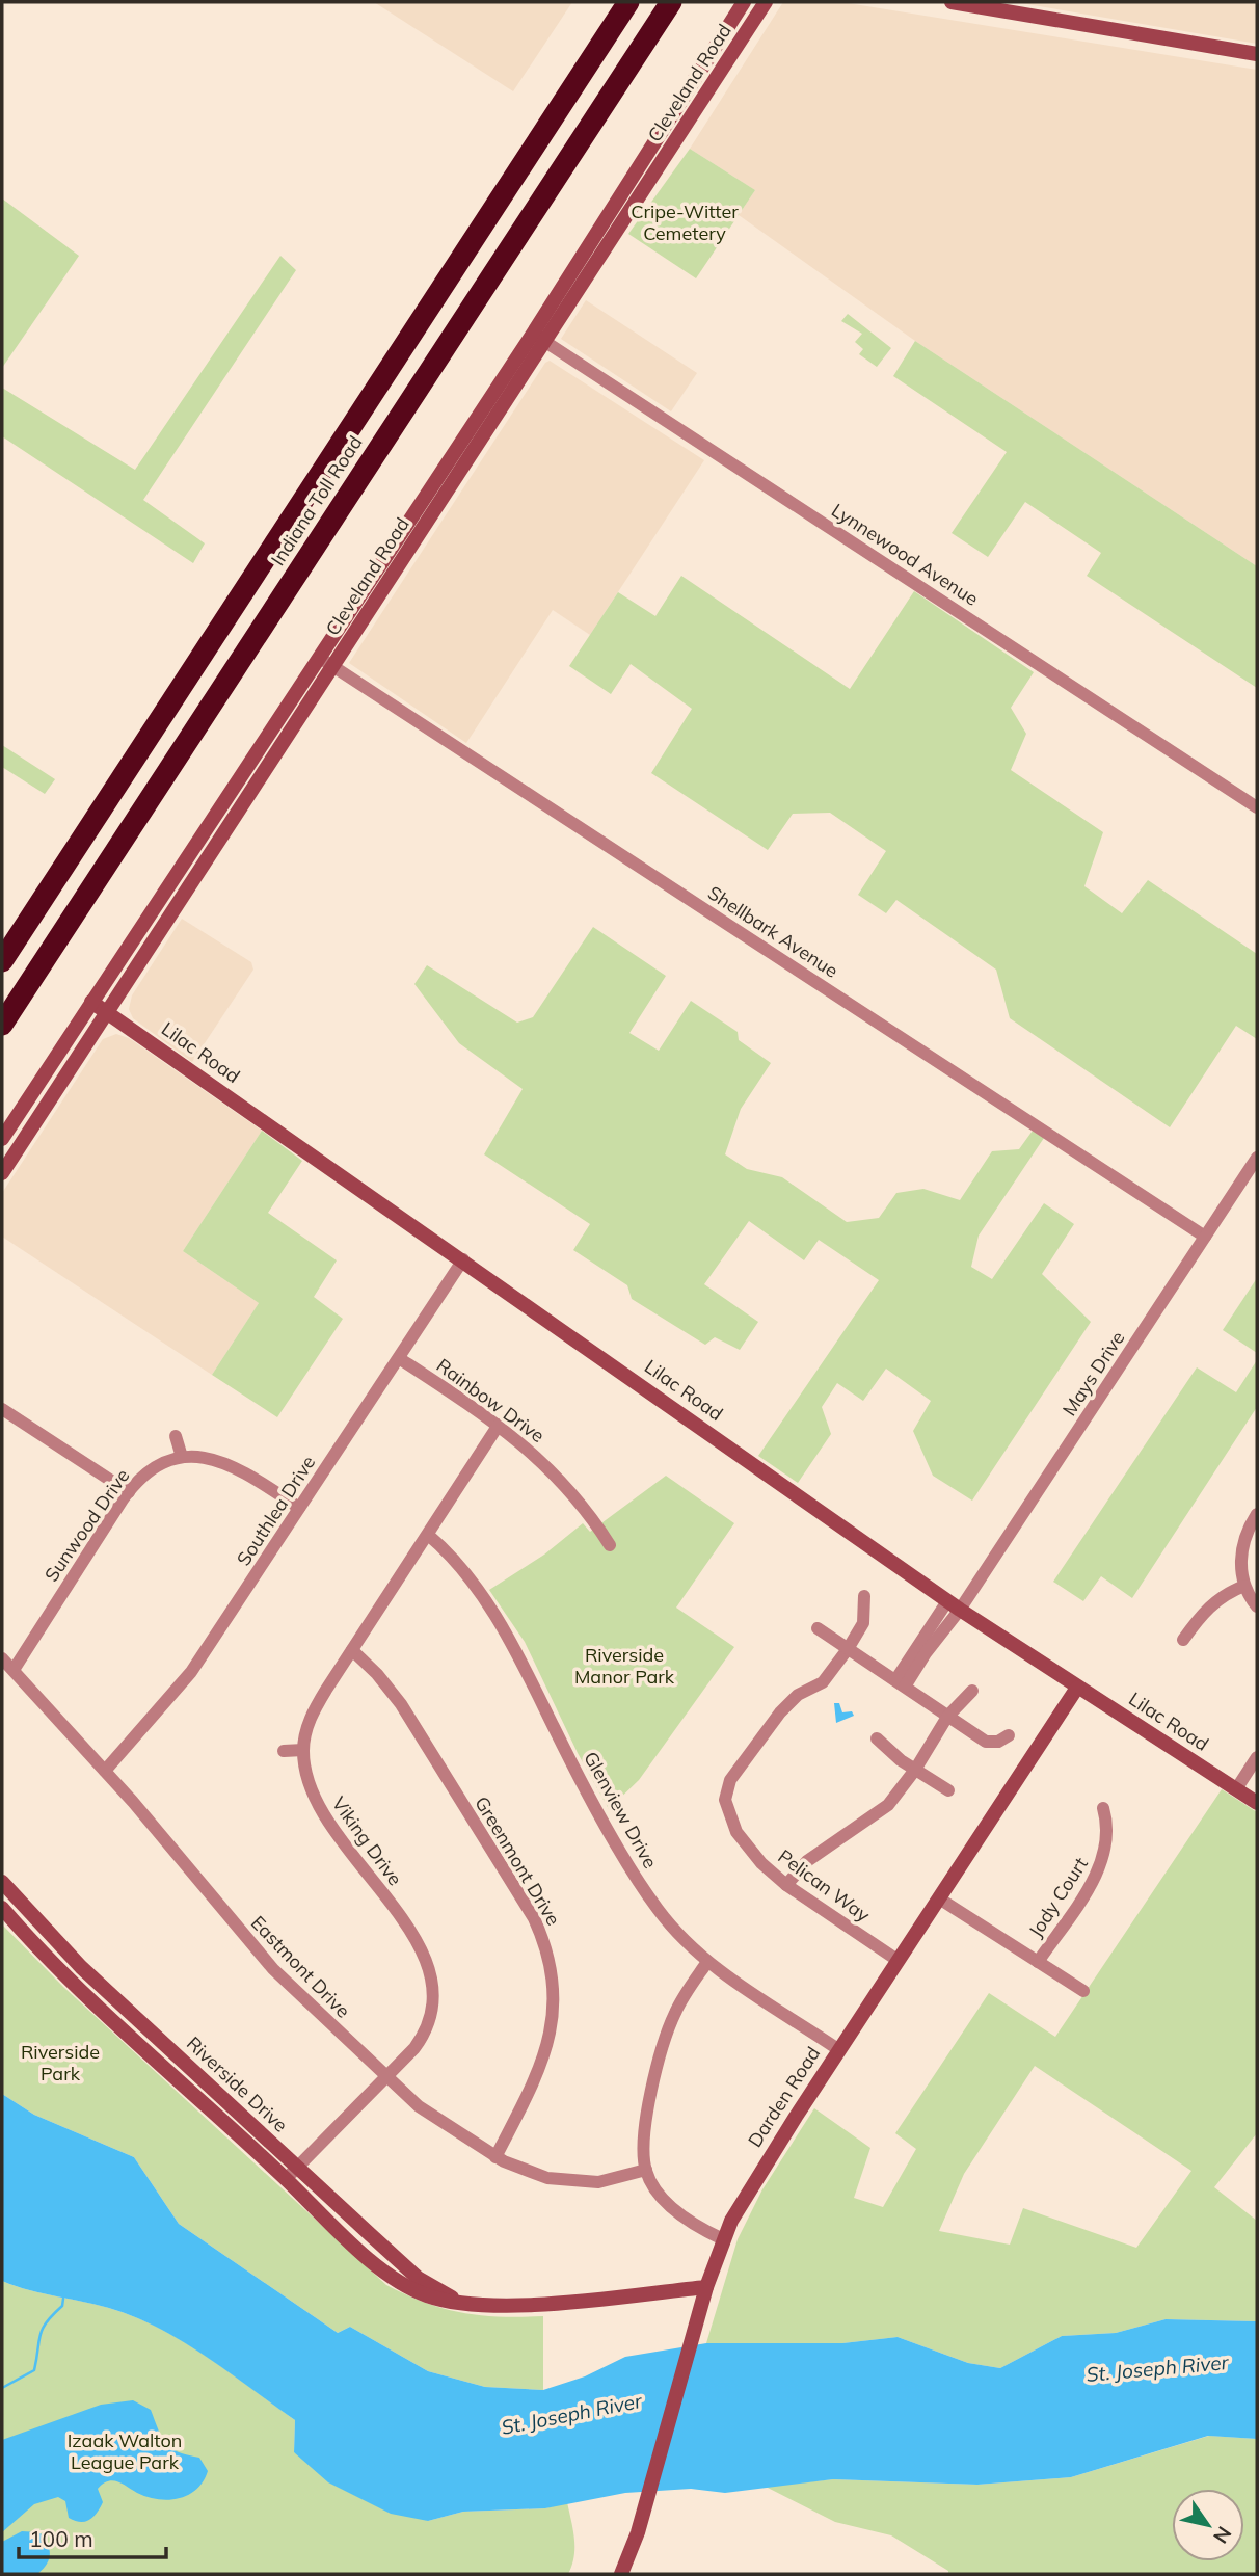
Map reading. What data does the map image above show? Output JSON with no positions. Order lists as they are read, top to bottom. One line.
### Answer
{"streets":{"highway":["Indiana Toll Road"],"street":["Cleveland Road","Lynnewood Avenue","Shellbark Avenue","Lilac Road","Mays Drive","Rainbow Drive","Southlea Drive","Sunwood Drive","Glenview Drive","Viking Drive","Greenmont Drive","Pelican Way","Jody Court","Eastmont Drive","Riverside Drive","Darden Road"]},"crossings":[["Cleveland Road","Lynnewood Avenue"],["Cleveland Road","Shellbark Avenue"],["Cleveland Road","Lilac Road"],["Shellbark Avenue","Mays Drive"],["Lilac Road","Mays Drive"],["Lilac Road","Southlea Drive"],["Lilac Road","Darden Road"],["Rainbow Drive","Southlea Drive"],["Rainbow Drive","Viking Drive"],["Southlea Drive","Eastmont Drive"],["Sunwood Drive","Eastmont Drive"],["Glenview Drive","Viking Drive"],["Glenview Drive","Darden Road"],["Viking Drive","Greenmont Drive"],["Viking Drive","Eastmont Drive"],["Viking Drive","Riverside Drive"],["Greenmont Drive","Eastmont Drive"],["Pelican Way","Darden Road"],["Riverside Drive","Darden Road"]],"water":["St. Joseph River"],"parks":["Cripe-Witter Cemetery","Riverside Manor Park","Riverside Park","Izaak Walton League Park"],"scale_bar":"100 m","north":"bottom right"}
